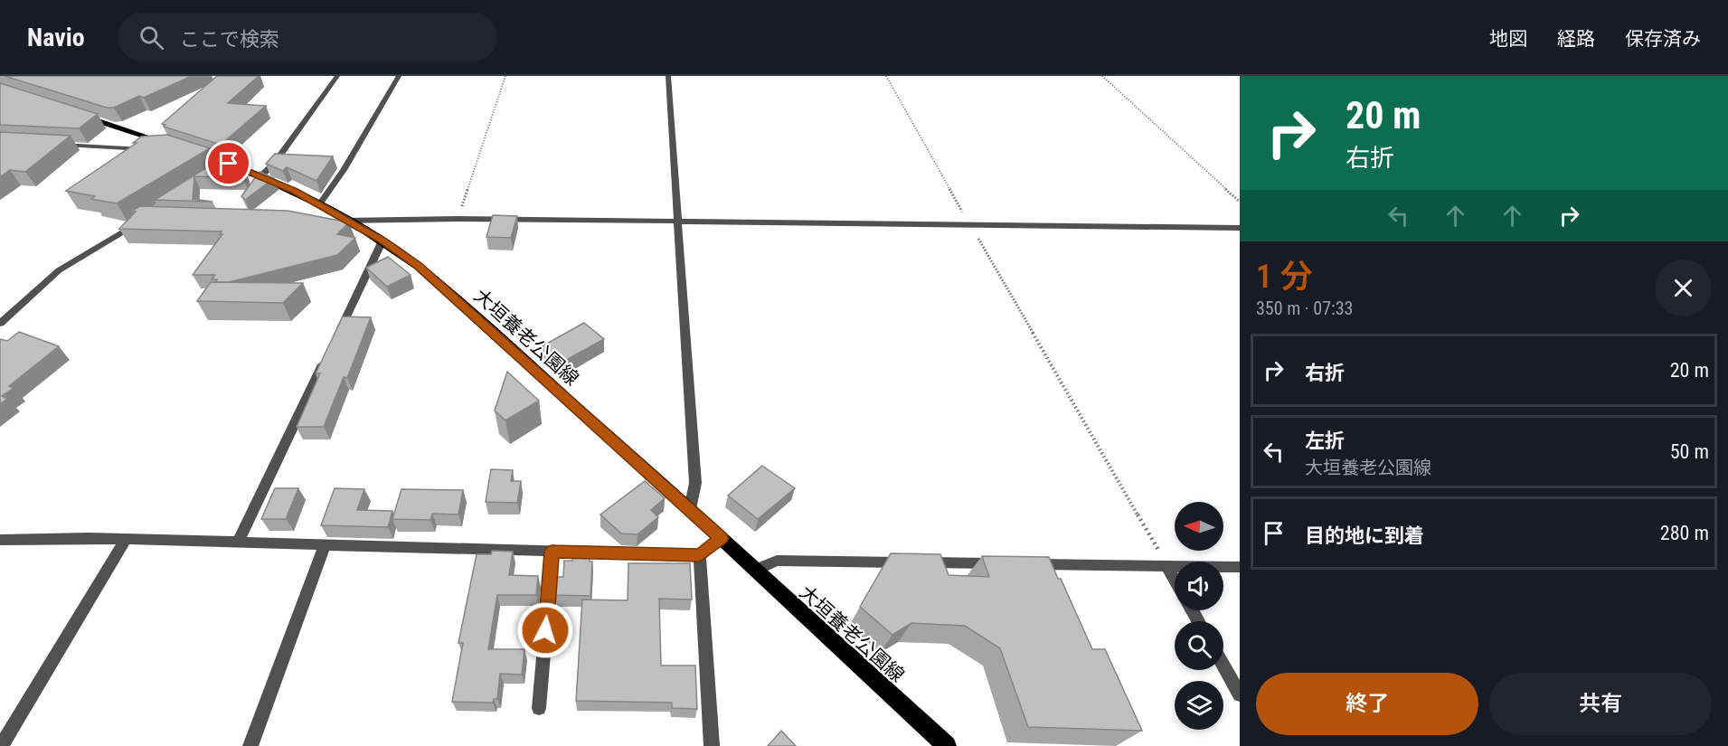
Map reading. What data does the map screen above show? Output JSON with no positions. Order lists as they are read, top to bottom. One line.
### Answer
{"streets":{"main road":["大垣養老公園線"]},"north":"left","page":{"header":"Navio","search":"ここで検索","nav":["地図","経路","保存済み"],"turn":["20 m","右折"],"heading":["1 分","350 m · 07:33"],"list":[{"name":"右折","value":"20 m"},{"name":"左折","note":"大垣養老公園線","value":"50 m"},{"name":"目的地に到着","value":"280 m"}],"buttons":["終了","共有"]}}
